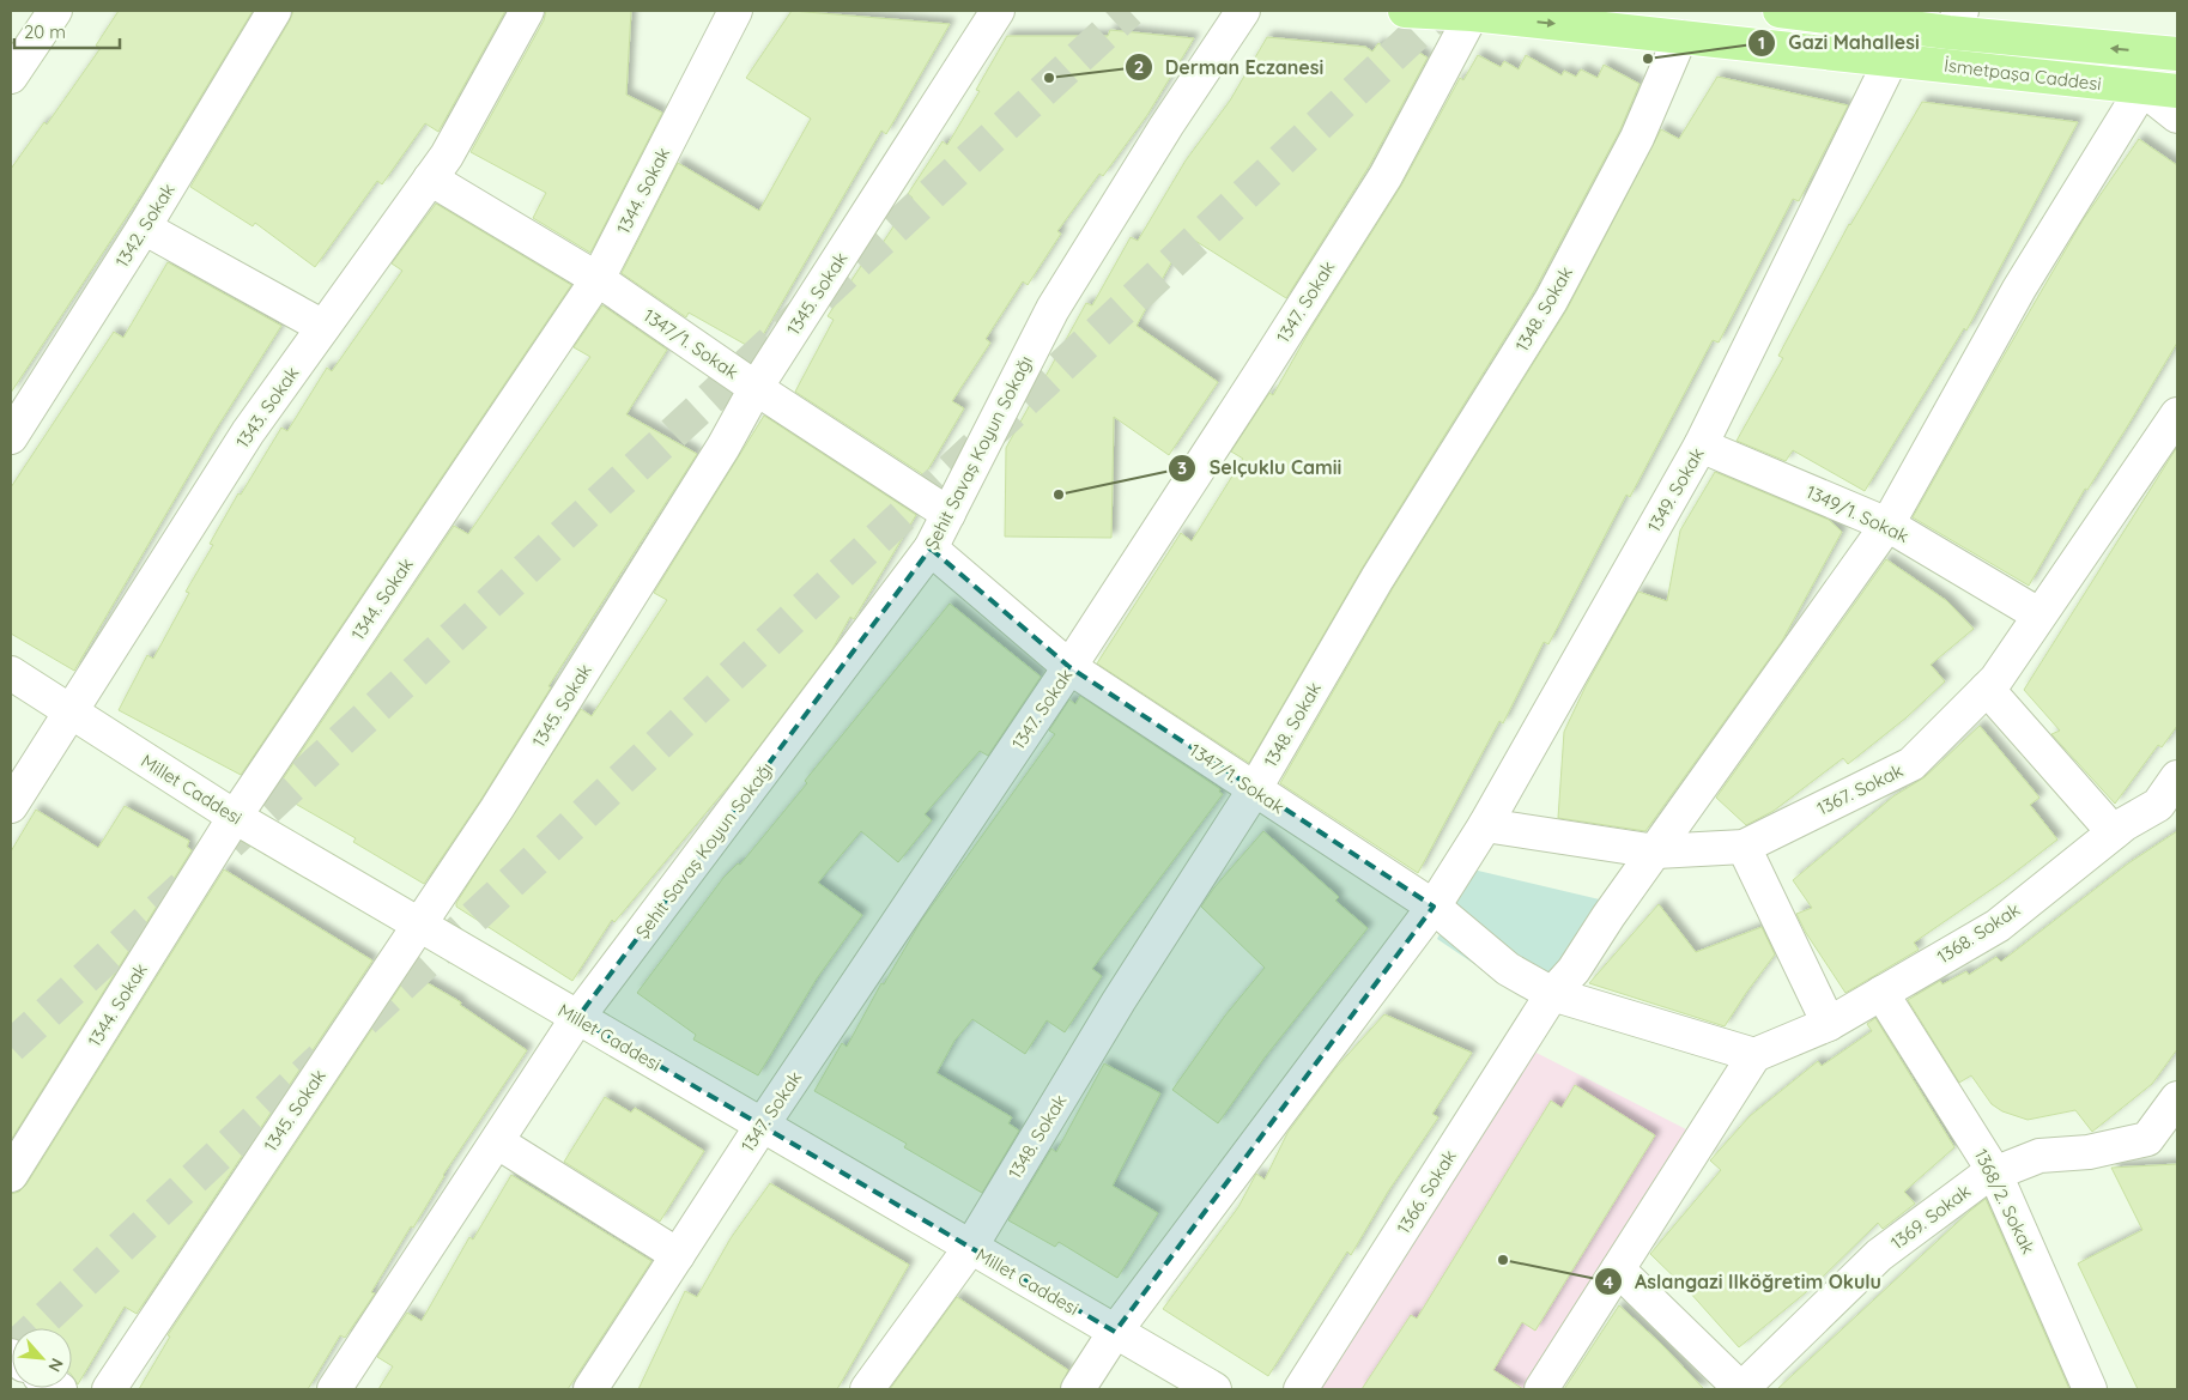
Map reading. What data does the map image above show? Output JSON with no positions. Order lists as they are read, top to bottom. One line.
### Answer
{"streets":{"main road":["İsmetpaşa Caddesi"],"street":["1344. Sokak","1342. Sokak","1345. Sokak","1347. Sokak","1348. Sokak","1347/1. Sokak","1343. Sokak","Şehit Savaş Koyun Sokağı","1349. Sokak","1349/1. Sokak","Millet Caddesi","1367. Sokak","1368. Sokak","1366. Sokak","1368/2. Sokak","1369. Sokak"]},"crossings":[["İsmetpaşa Caddesi","1347. Sokak"],["İsmetpaşa Caddesi","1348. Sokak"],["İsmetpaşa Caddesi","1349. Sokak"],["İsmetpaşa Caddesi","1366. Sokak"],["1344. Sokak","1347/1. Sokak"],["1344. Sokak","Millet Caddesi"],["1345. Sokak","1347/1. Sokak"],["1345. Sokak","Millet Caddesi"],["1347. Sokak","1347/1. Sokak"],["1347. Sokak","Millet Caddesi"],["1348. Sokak","1347/1. Sokak"],["1348. Sokak","Millet Caddesi"],["1347/1. Sokak","1343. Sokak"],["1347/1. Sokak","Şehit Savaş Koyun Sokağı"],["1347/1. Sokak","1349. Sokak"],["1347/1. Sokak","1368. Sokak"],["1347/1. Sokak","1366. Sokak"],["1343. Sokak","Millet Caddesi"],["Şehit Savaş Koyun Sokağı","Millet Caddesi"],["1349. Sokak","1349/1. Sokak"],["1349. Sokak","Millet Caddesi"],["1349. Sokak","1367. Sokak"],["1349/1. Sokak","1367. Sokak"],["1349/1. Sokak","1366. Sokak"],["1367. Sokak","1366. Sokak"],["1368. Sokak","1368/2. Sokak"],["1368/2. Sokak","1369. Sokak"]],"places":["Gazi Mahallesi","Derman Eczanesi","Selçuklu Camii","Aslangazi Ilköğretim Okulu"],"scale_bar":"20 m","north":"bottom right"}
